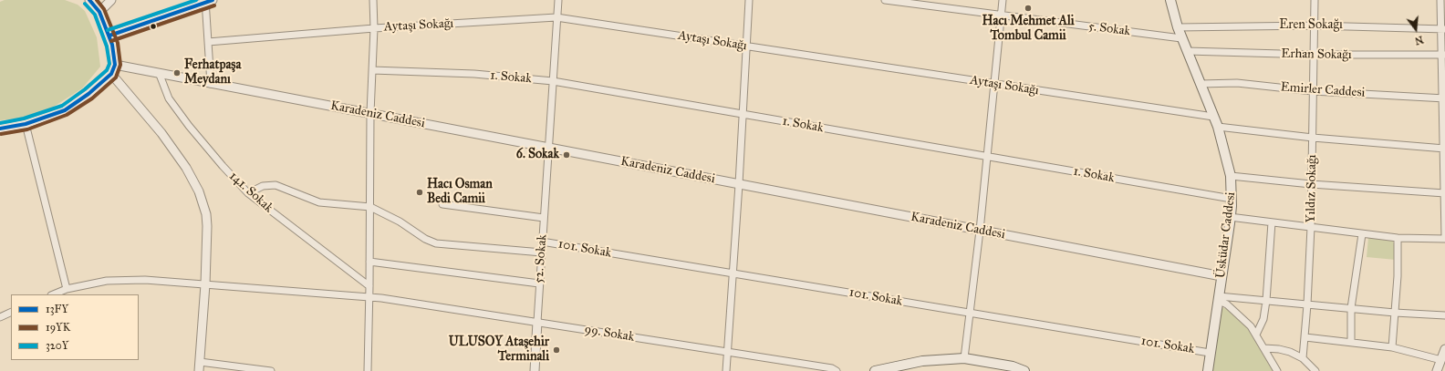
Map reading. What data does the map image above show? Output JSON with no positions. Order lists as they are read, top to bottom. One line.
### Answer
{"streets":{"main road":["Üsküdar Caddesi"],"street":["Aytaşı Sokağı","Eren Sokağı","5. Sokak","Erhan Sokağı","1. Sokak","Emirler Caddesi","Karadeniz Caddesi","Yıldız Sokağı","141. Sokak","101. Sokak","52. Sokak","99. Sokak"]},"crossings":[["Aytaşı Sokağı","Üsküdar Caddesi"],["Eren Sokağı","Yıldız Sokağı"],["Eren Sokağı","Üsküdar Caddesi"],["5. Sokak","Üsküdar Caddesi"],["Erhan Sokağı","Yıldız Sokağı"],["Erhan Sokağı","Üsküdar Caddesi"],["1. Sokak","Üsküdar Caddesi"],["Emirler Caddesi","Yıldız Sokağı"],["Emirler Caddesi","Üsküdar Caddesi"],["Karadeniz Caddesi","141. Sokak"],["Karadeniz Caddesi","Üsküdar Caddesi"],["Karadeniz Caddesi","52. Sokak"],["141. Sokak","101. Sokak"],["Üsküdar Caddesi","101. Sokak"],["101. Sokak","52. Sokak"],["52. Sokak","99. Sokak"]],"places":["Hacı Mehmet Ali Tombul Camii","Ferhatpaşa Meydanı","6. Sokak","Hacı Osman Bedi Camii","ULUSOY Ataşehir Terminali"],"lines":["transit line 13FY","transit line 19YK","transit line 320Y"],"legend":["13FY","19YK","320Y"],"north":"bottom"}
